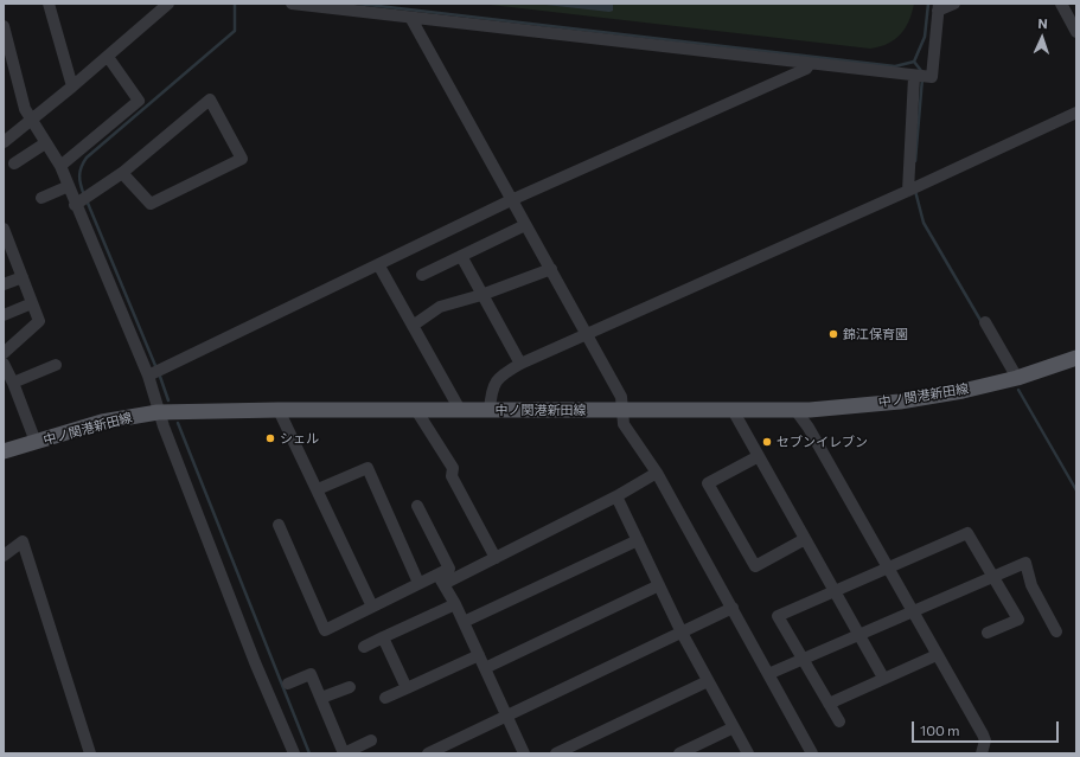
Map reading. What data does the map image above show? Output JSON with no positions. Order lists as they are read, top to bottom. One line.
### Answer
{"streets":{"main road":["中ノ関港新田線"]},"places":["錦江保育園","シェル","セブンイレブン"],"scale_bar":"100 m","north":"top"}
